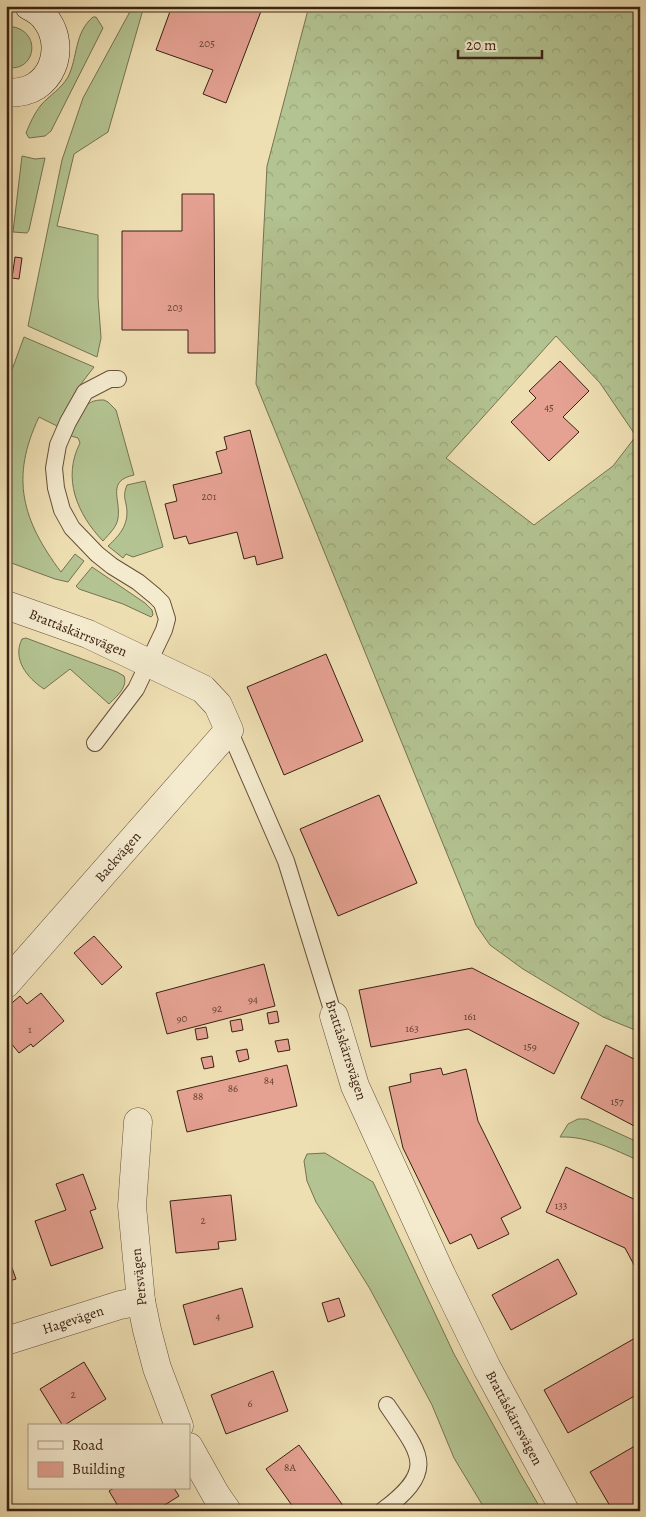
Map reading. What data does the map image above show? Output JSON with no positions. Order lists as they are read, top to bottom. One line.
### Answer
{"streets":{"street":["Brattåskärrsvägen","Backvägen","Persvägen","Hagevägen"]},"crossings":[["Brattåskärrsvägen","Backvägen"],["Persvägen","Hagevägen"]],"house_numbers":["205","203","45","201","94","92","161","90","163","1","159","84","86","88","157","133","2","4","2","6","8A"],"legend":["Road","Building"],"scale_bar":"20 m"}
